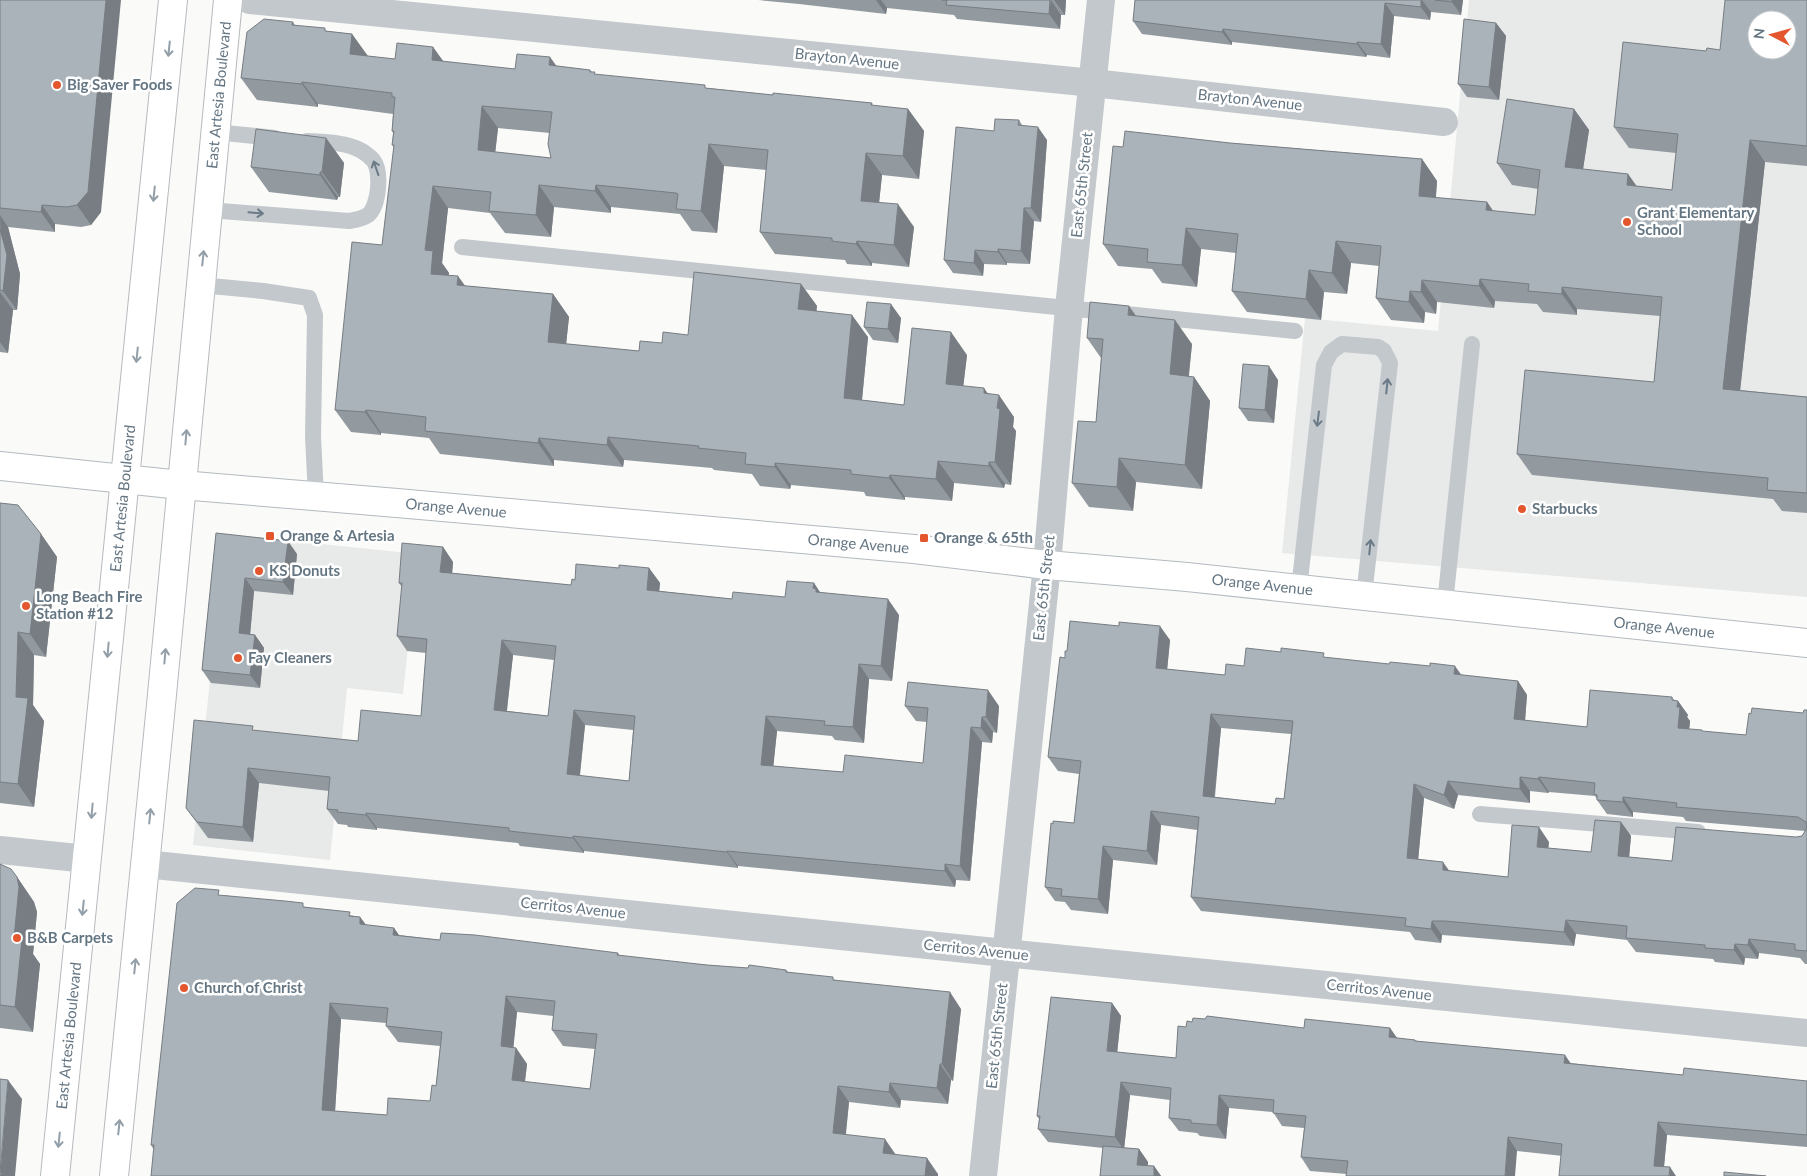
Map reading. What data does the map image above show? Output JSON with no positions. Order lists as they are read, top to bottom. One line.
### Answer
{"streets":{"main road":["East Artesia Boulevard","Orange Avenue"],"street":["Brayton Avenue","East 65th Street","Cerritos Avenue"]},"crossings":[["Brayton Avenue","East 65th Street"],["East Artesia Boulevard","Orange Avenue"],["East Artesia Boulevard","Cerritos Avenue"],["East 65th Street","Orange Avenue"],["East 65th Street","Cerritos Avenue"]],"places":{"other":["Big Saver Foods","Grant Elementary School","Starbucks","KS Donuts","Long Beach Fire Station #12","Fay Cleaners","B&B Carpets","Church of Christ"],"transit":["Orange & Artesia","Orange & 65th"]},"north":"left"}
